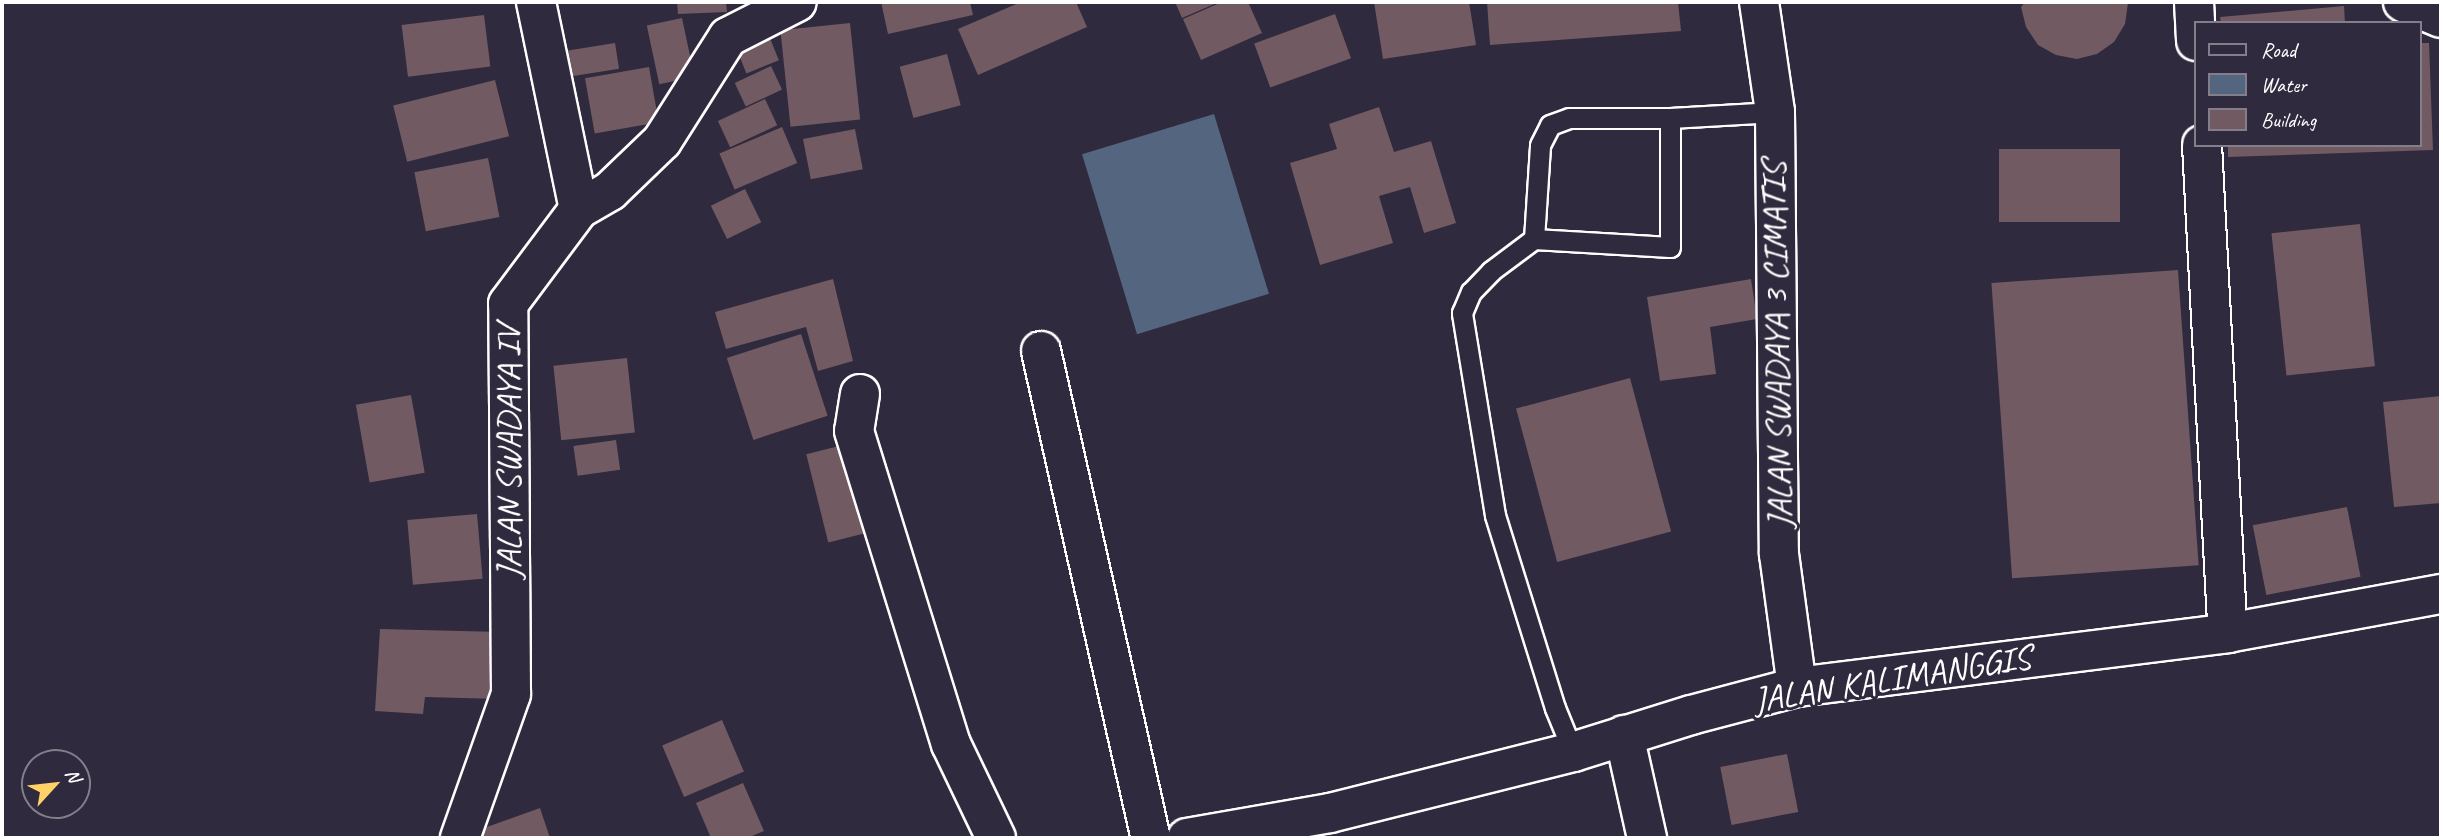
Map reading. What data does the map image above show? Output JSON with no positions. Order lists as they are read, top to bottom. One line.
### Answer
{"streets":{"street":["JALAN SWADAYA 3 CIMATIS","JALAN SWADAYA IV","JALAN KALIMANGGIS"]},"crossings":[["JALAN SWADAYA 3 CIMATIS","JALAN KALIMANGGIS"]],"legend":["Road","Water","Building"],"north":"top right"}
